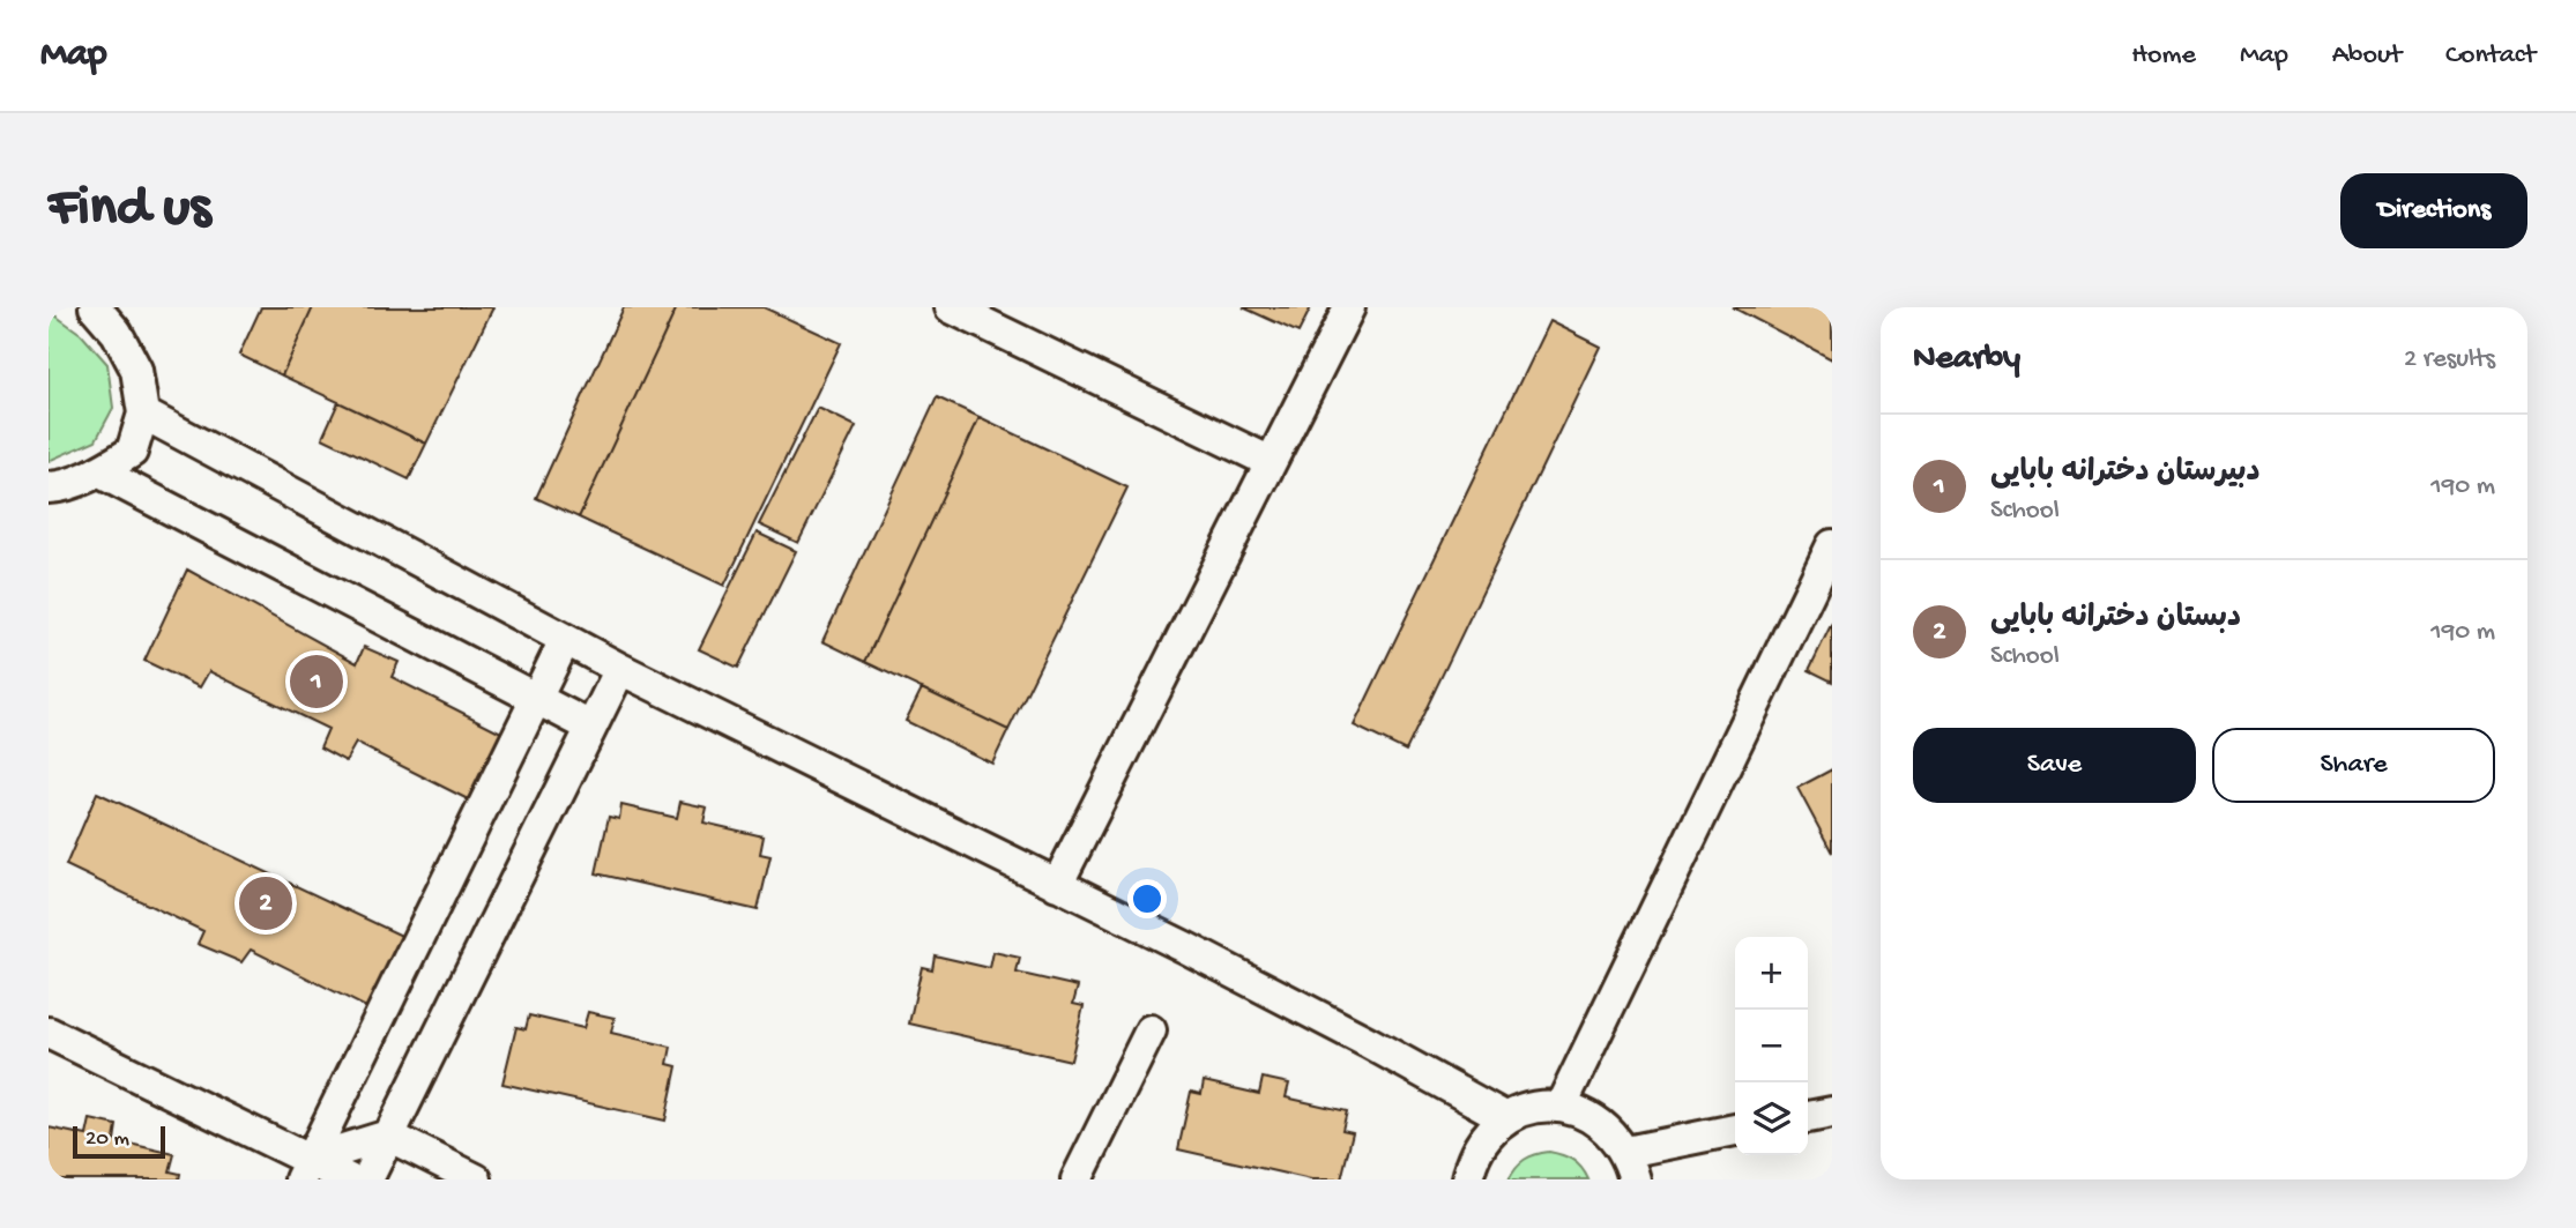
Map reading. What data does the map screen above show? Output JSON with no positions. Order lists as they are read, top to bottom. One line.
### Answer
{"scale_bar":"20 m","page":{"header":"Map","nav":["Home","Map","About","Contact"],"buttons":["Directions",["Save","Share"]],"title":"Find us","heading":["Nearby","2 results"],"list":[{"mark":"1","name":"دبیرستان دخترانه بابایی","note":"School","value":"190 m"},{"mark":"2","name":"دبستان دخترانه بابایی","note":"School","value":"190 m"}],"pins":["1","2"],"map_buttons":["+","−"],"scale":"20 m"}}
